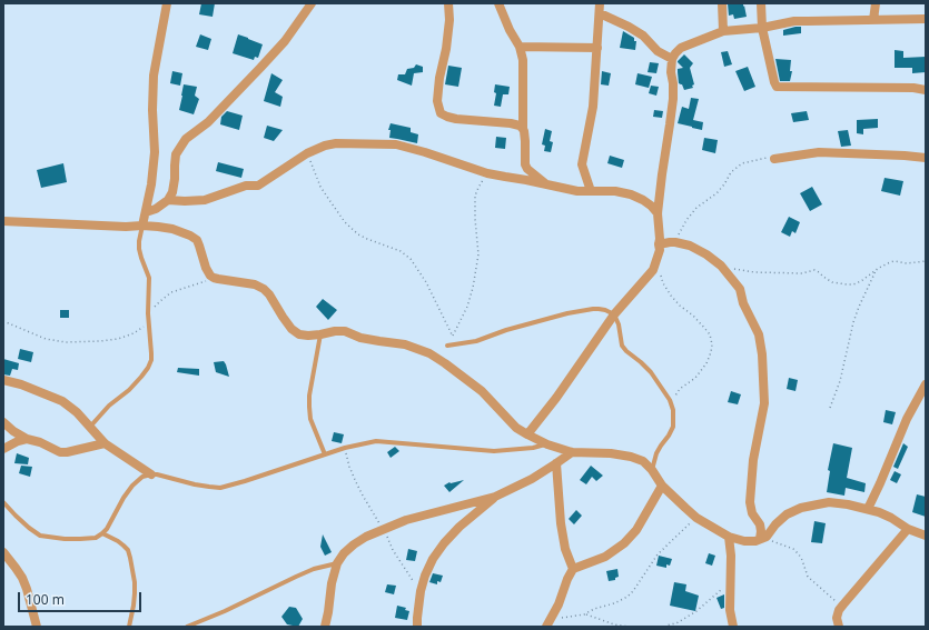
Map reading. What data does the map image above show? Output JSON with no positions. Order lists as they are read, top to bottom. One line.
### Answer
{"scale_bar":"100 m"}
